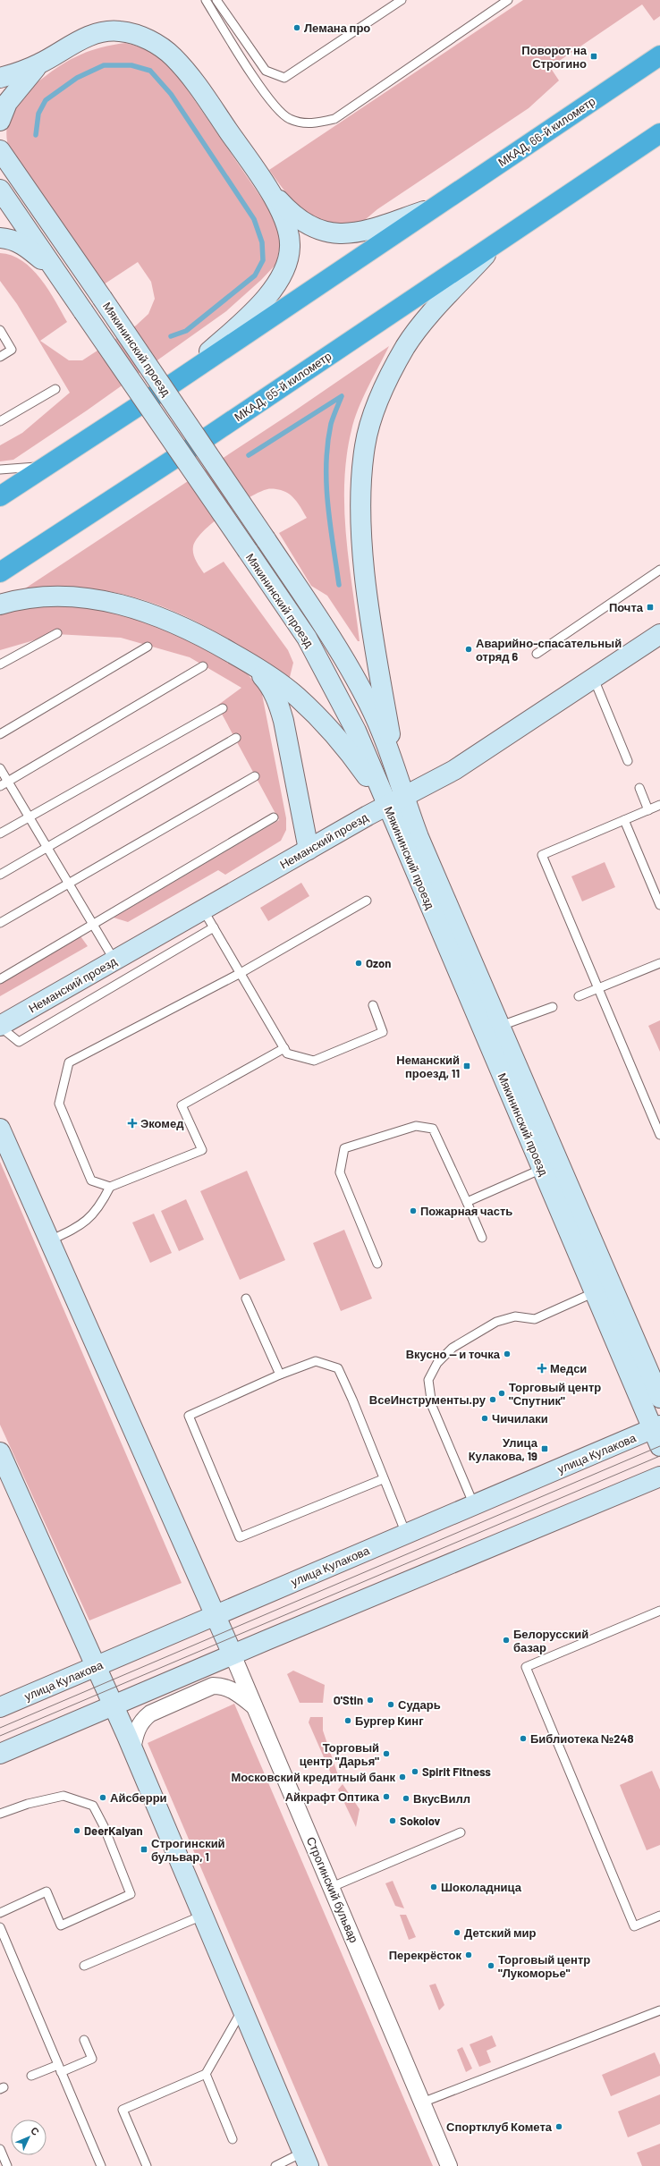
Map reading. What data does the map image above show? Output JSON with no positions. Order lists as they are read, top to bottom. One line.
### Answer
{"streets":{"highway":["МКАД, 66-й километр","МКАД, 65-й километр"],"main road":["Мякининский проезд","Неманский проезд","улица Кулакова","Строгинский бульвар"]},"crossings":[["Мякининский проезд","Неманский проезд"],["Мякининский проезд","улица Кулакова"],["улица Кулакова","Строгинский бульвар"]],"places":{"other":["Лемана про","Аварийно-спасательный отряд 6","Ozon","Пожарная часть","Вкусно — и точка","Торговый центр \"Спутник\"","ВсеИнструменты.ру","Чичилаки","Белорусский базар","O'Stin","Сударь","Бургер Кинг","Библиотека №248","Торговый центр \"Дарья\"","Spirit Fitness","Московский кредитный банк","Айкрафт Оптика","Айсберри","ВкусВилл","Sokolov","DeerKalyan","Шоколадница","Детский мир","Перекрёсток","Торговый центр \"Лукоморье\"","Спортклуб Комета"],"transit":["Поворот на Строгино","Почта","Неманский проезд, 11","Улица Кулакова, 19","Строгинский бульвар, 1"],"health":["Экомед","Медси"]},"north":"top right"}
